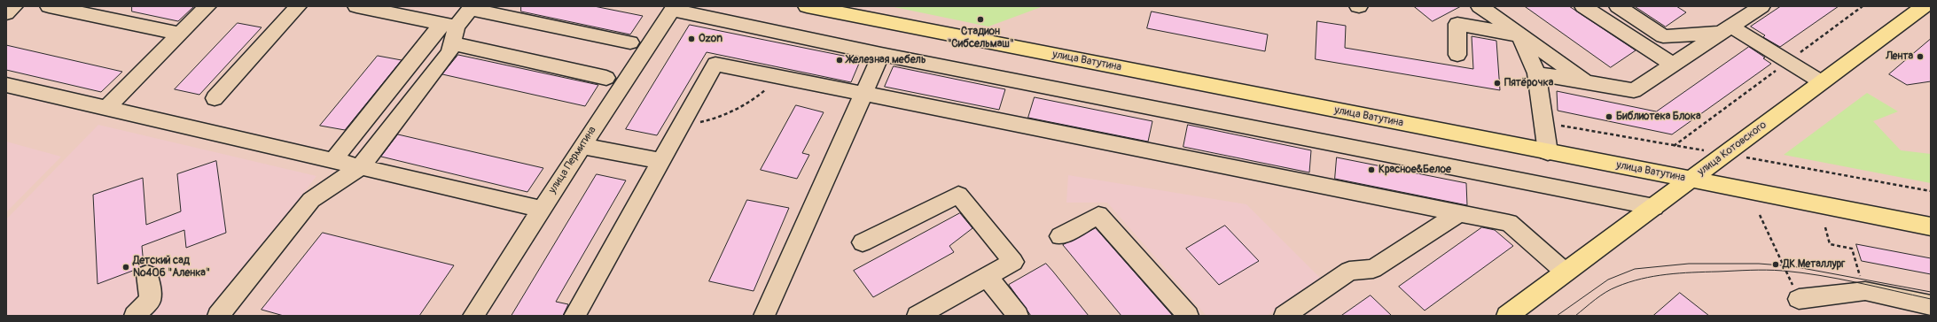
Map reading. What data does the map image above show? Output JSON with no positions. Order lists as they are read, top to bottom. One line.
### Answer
{"streets":{"main road":["улица Ватутина","улица Котовского"],"street":["улица Пермитина"]},"crossings":[["улица Ватутина","улица Котовского"]],"places":["Стадион \"Сибсельмаш\"","Ozon","Лента","Железная мебель","Пятёрочка","Библиотека Блока","Красное&Белое","ДК Металлург","Детский сад №406 \"Аленка\""]}
